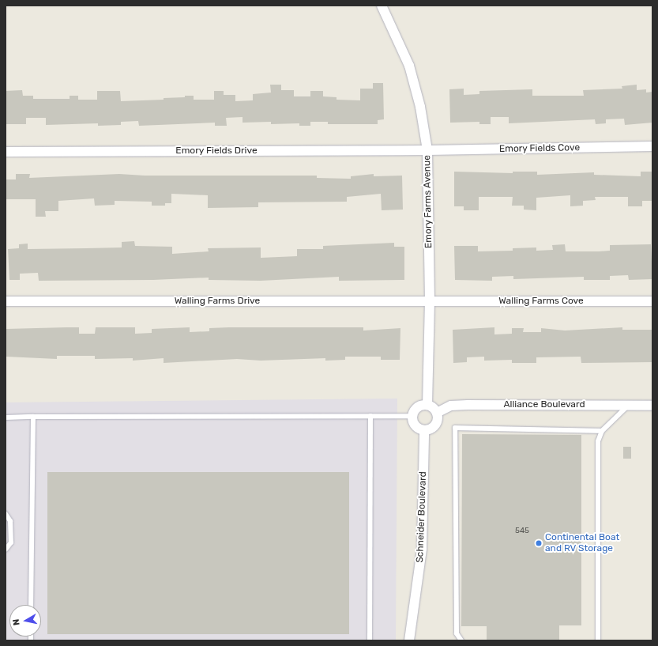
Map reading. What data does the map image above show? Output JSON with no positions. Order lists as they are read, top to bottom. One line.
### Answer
{"streets":{"street":["Emory Fields Cove","Emory Fields Drive","Emory Farms Avenue","Walling Farms Drive","Walling Farms Cove","Alliance Boulevard","Schneider Boulevard"]},"crossings":[["Emory Fields Cove","Emory Fields Drive"],["Emory Fields Cove","Emory Farms Avenue"],["Emory Fields Drive","Emory Farms Avenue"],["Emory Farms Avenue","Walling Farms Drive"],["Emory Farms Avenue","Walling Farms Cove"],["Emory Farms Avenue","Alliance Boulevard"],["Emory Farms Avenue","Schneider Boulevard"],["Walling Farms Drive","Walling Farms Cove"],["Alliance Boulevard","Schneider Boulevard"]],"places":["Continental Boat and RV Storage"],"house_numbers":["545"],"north":"left"}
